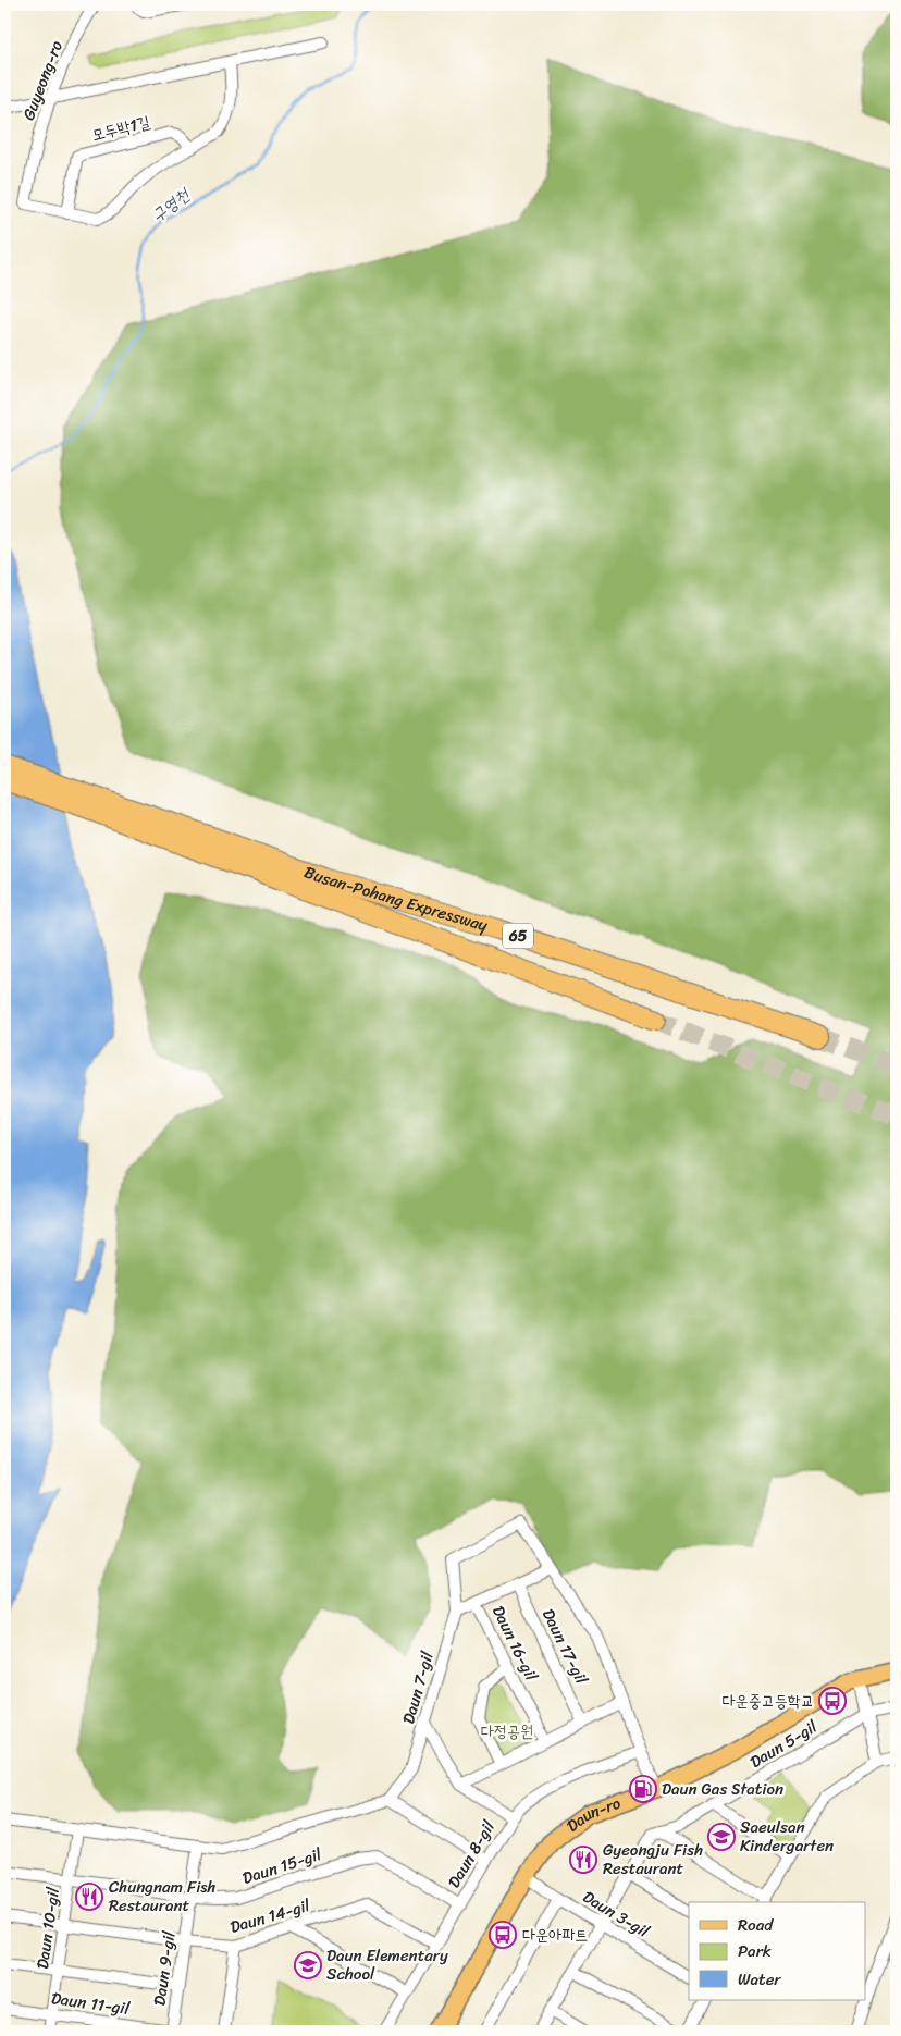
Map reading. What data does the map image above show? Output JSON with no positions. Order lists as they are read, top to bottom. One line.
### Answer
{"streets":{"highway":["Busan-Pohang Expressway","65"],"main road":["Daun-ro"],"street":["Guyeong-ro","모두박1길","Daun 16-gil","Daun 17-gil","Daun 7-gil","Daun 5-gil","Daun 8-gil","Daun 15-gil","Daun 3-gil","Daun 14-gil","Daun 10-gil","Daun 9-gil","Daun 11-gil"]},"crossings":[["Guyeong-ro","모두박1길"],["Daun 16-gil","Daun 17-gil"],["Daun 16-gil","Daun 7-gil"],["Daun 7-gil","Daun-ro"],["Daun 7-gil","Daun 8-gil"],["Daun 5-gil","Daun 3-gil"],["Daun-ro","Daun 3-gil"],["Daun 8-gil","Daun 15-gil"],["Daun 8-gil","Daun 14-gil"],["Daun 15-gil","Daun 10-gil"],["Daun 15-gil","Daun 9-gil"],["Daun 14-gil","Daun 10-gil"],["Daun 14-gil","Daun 9-gil"],["Daun 10-gil","Daun 11-gil"],["Daun 9-gil","Daun 11-gil"]],"water":["구영천"],"parks":["다정공원"],"places":{"bus stop":["다운중고등학교","다운아파트"],"fuel station":["Daun Gas Station"],"school or university":["Saeulsan Kindergarten","Daun Elementary School"],"restaurant":["Gyeongju Fish Restaurant","Chungnam Fish Restaurant"]},"legend":["Road","Park","Water"]}
